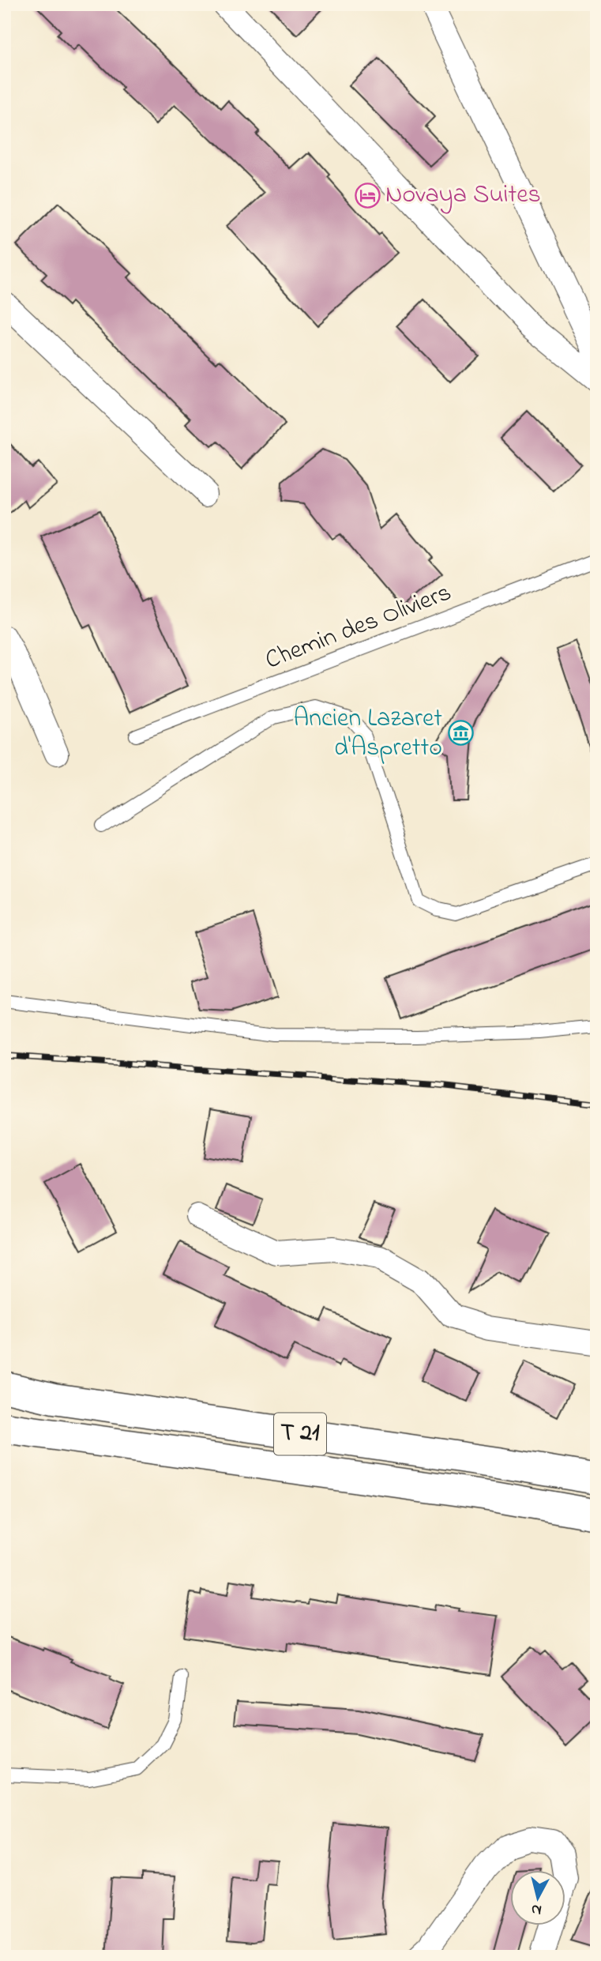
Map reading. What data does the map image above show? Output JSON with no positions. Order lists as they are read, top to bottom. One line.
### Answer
{"streets":{"main road":["T 21"],"lane":["Chemin des Oliviers"]},"places":{"hotel":["Novaya Suites"],"museum":["Ancien Lazaret d'Aspretto"]},"north":"bottom"}
